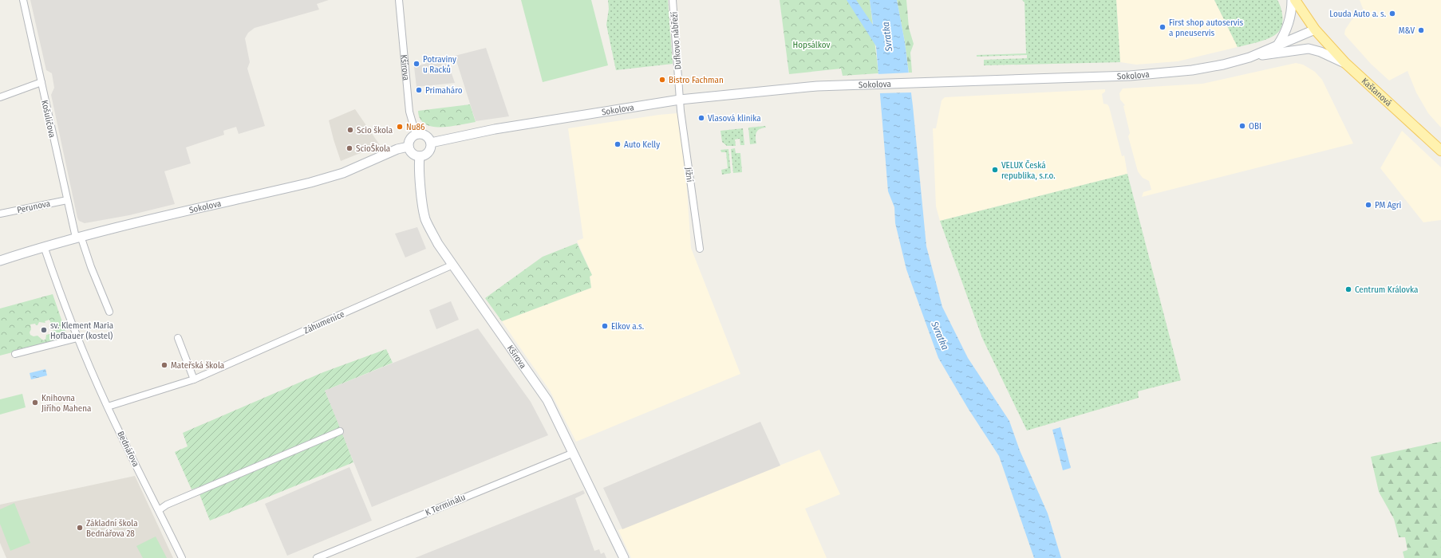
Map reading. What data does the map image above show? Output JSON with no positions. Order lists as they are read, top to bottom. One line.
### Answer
{"streets":{"main road":["Kaštanová"],"street":["Dufkovo nábřeží","Kšírova","Sokolova","Košuličova","Jižní","Perunova","Záhumenice","Bednářova","K Terminálu"]},"crossings":[["Dufkovo nábřeží","Sokolova"],["Dufkovo nábřeží","Jižní"],["Kšírova","Sokolova"],["Kšírova","Záhumenice"],["Kšírova","K Terminálu"],["Sokolova","Kaštanová"],["Sokolova","Košuličova"],["Sokolova","Jižní"],["Sokolova","Bednářova"],["Košuličova","Perunova"],["Záhumenice","Bednářova"]],"water":["Svratka"],"parks":["Hopsálkov"],"places":["Louda Auto a. s.","First shop autoservis a pneuservis","M&V","Potraviny u Racků","Bistro Fachman","Primaháro","Vlasová klinika","OBI","Nu86","Scio škola","Auto Kelly","ScioŠkola","VELUX Česká republika, s.r.o.","PM Agri","Centrum Královka","Elkov a.s.","sv. Klement Maria Hofbauer (kostel)","Mateřská škola","Knihovna Jiřího Mahena","Základní škola Bednářova 28"]}
